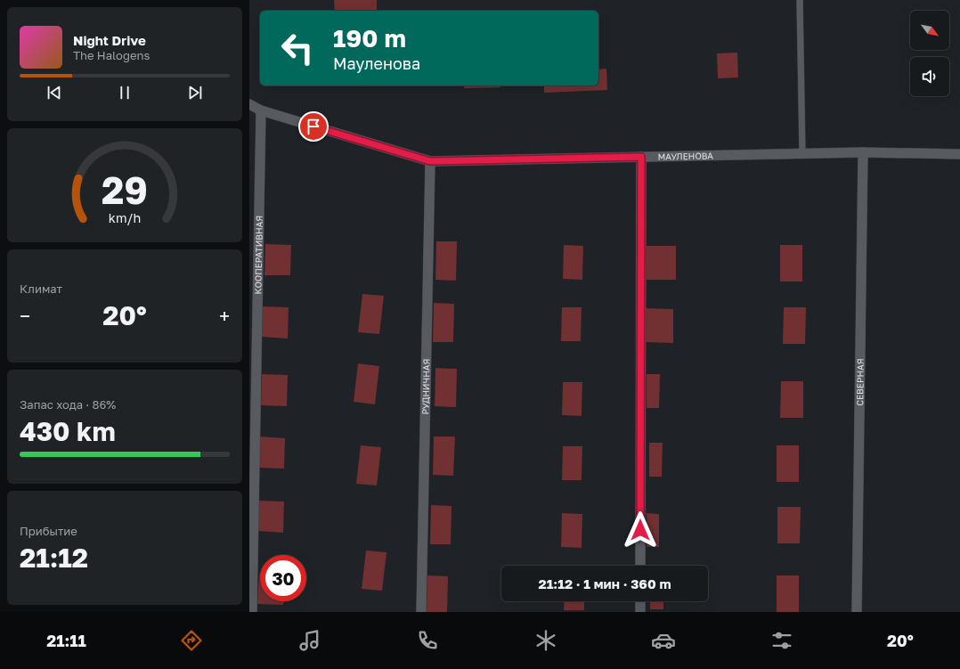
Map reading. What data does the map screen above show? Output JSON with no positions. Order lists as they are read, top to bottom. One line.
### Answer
{"streets":{"street":["МАУЛЕНОВА","КООПЕРАТИВНАЯ","СЕВЕРНАЯ","РУДНИЧНАЯ"]},"crossings":[["МАУЛЕНОВА","КООПЕРАТИВНАЯ"],["МАУЛЕНОВА","СЕВЕРНАЯ"],["МАУЛЕНОВА","РУДНИЧНАЯ"]],"north":"bottom right","page":{"turn":["190 m","Мауленова"],"song":["Night Drive","The Halogens"],"tile":["Климат",["Запас хода · 86%","430 km"],["Прибытие","21:12"]],"heat":["−","20°","+"],"limit":"30","trip":"21:12 · 1 мин · 360 m","tabs":["21:11","20°"],"gauge":["29","km/h"]}}
